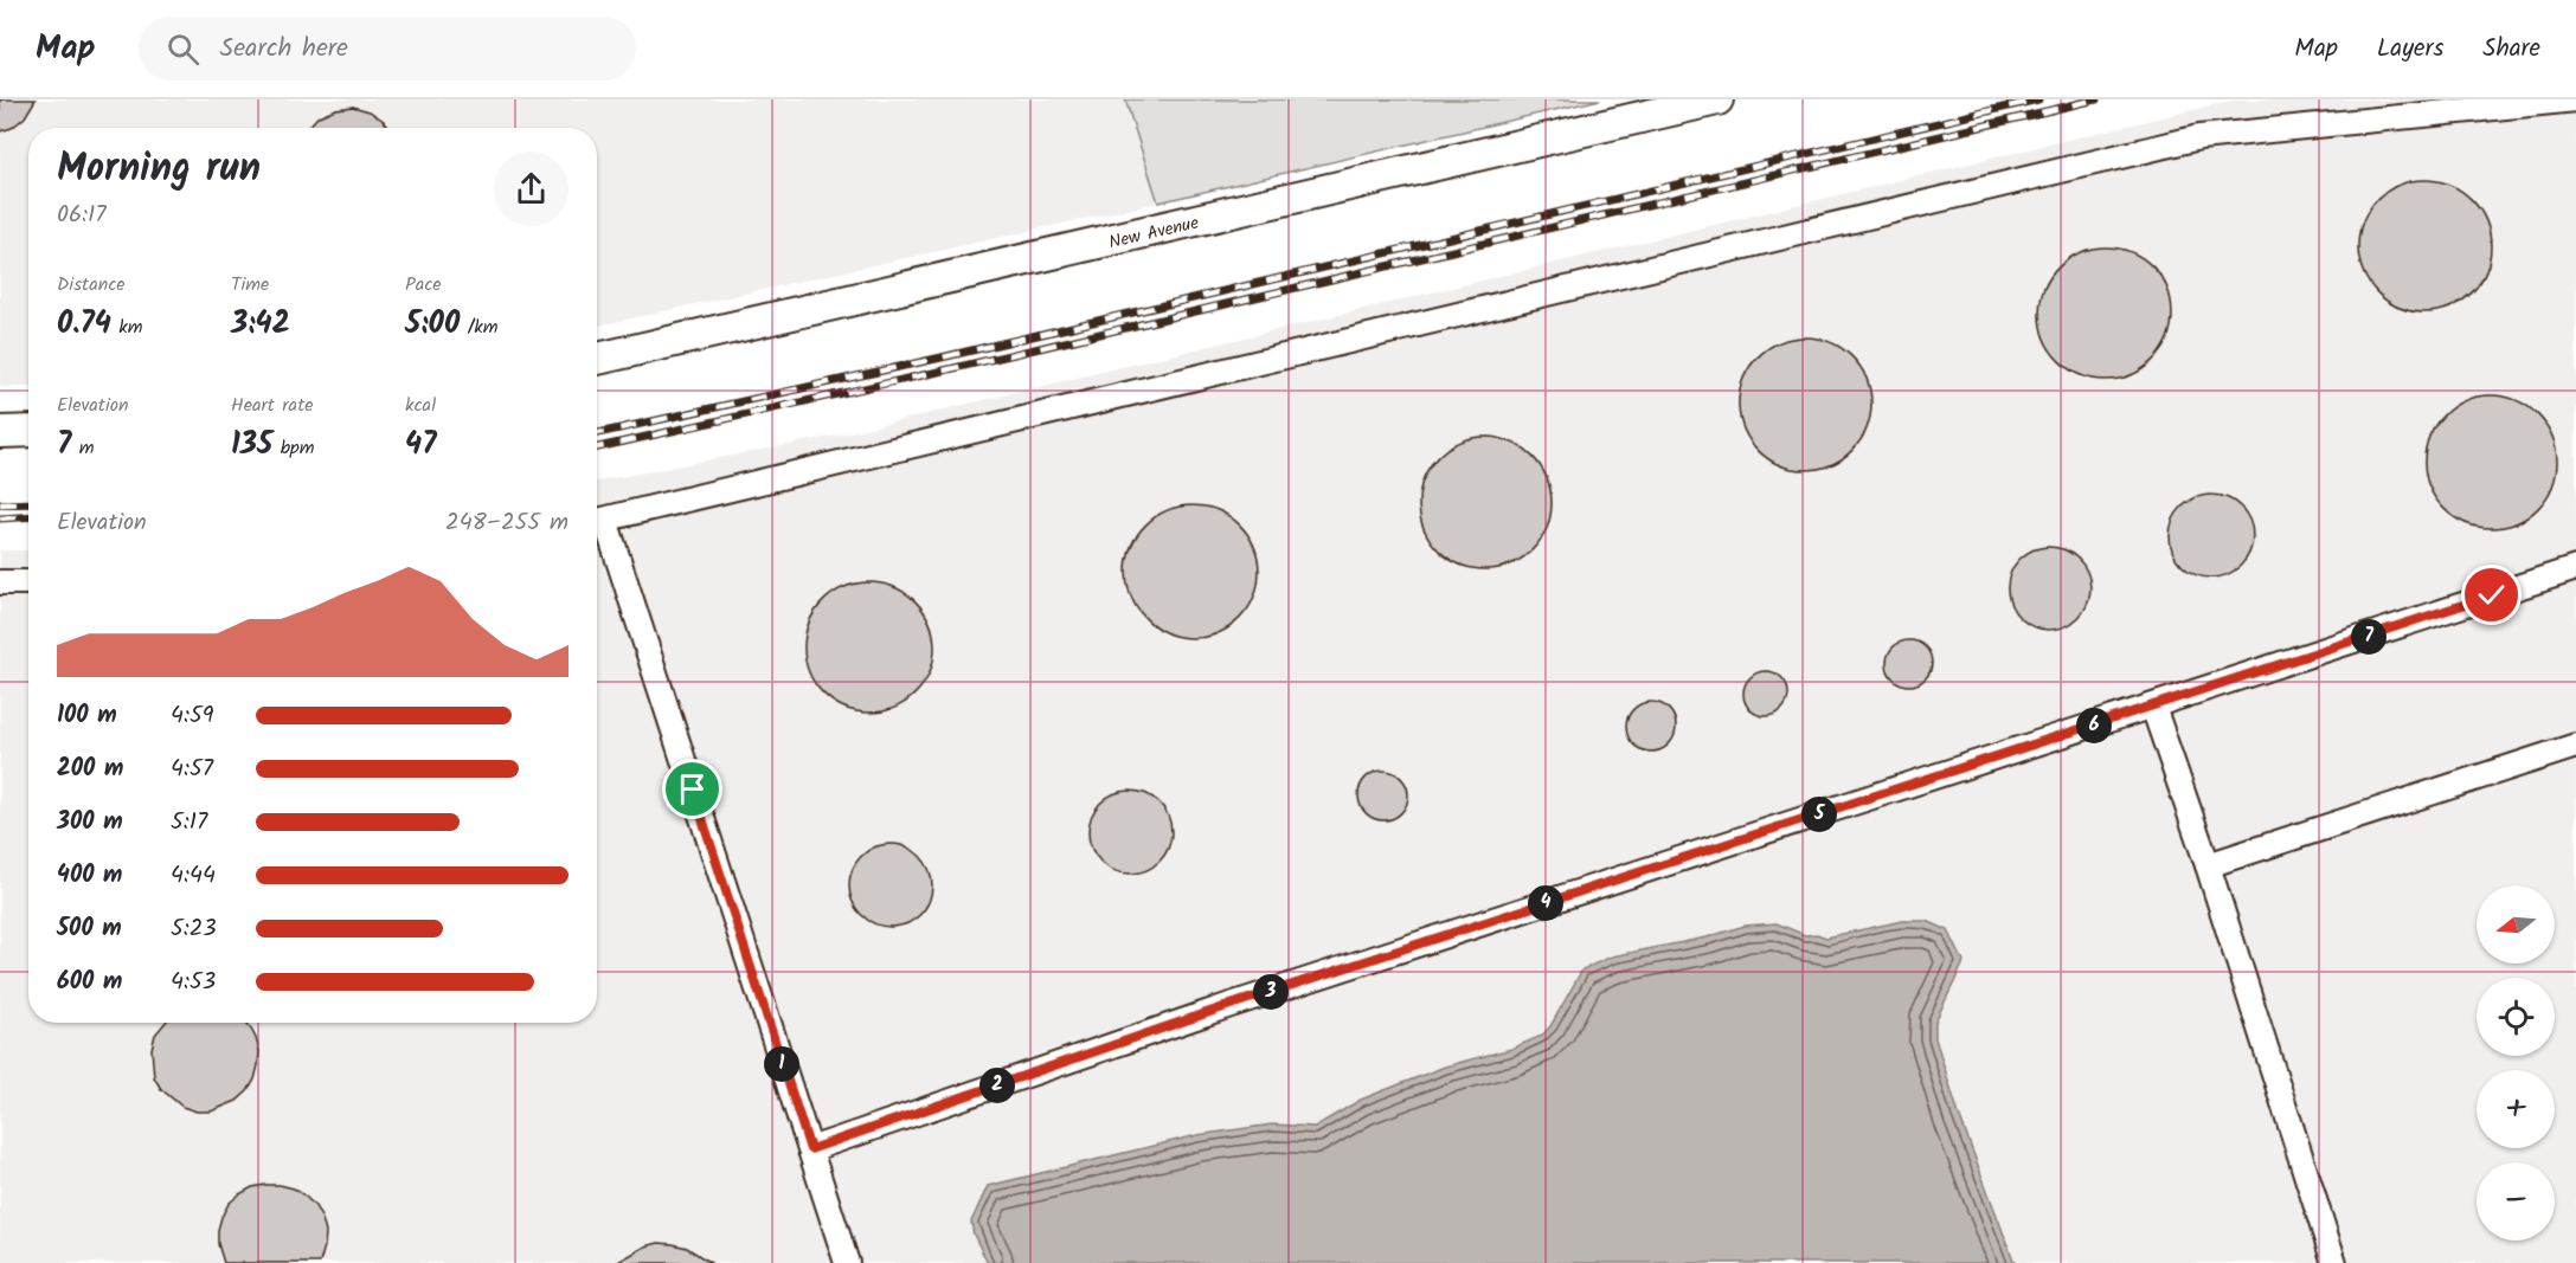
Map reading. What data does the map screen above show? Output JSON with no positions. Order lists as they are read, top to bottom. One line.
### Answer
{"streets":{"main road":["New Avenue"]},"north":"left","page":{"header":"Map","search":"Search here","nav":["Map","Layers","Share"],"heading":["Morning run","06:17"],"stats":[["Distance","0.74 km"],["Time","3:42"],["Pace","5:00 /km"],["Elevation","7 m"],["Heart rate","135 bpm"],["kcal","47"]],"chart":["Elevation","248–255 m"],"pins":["7","6","5","4","3","1","2"],"list":[{"name":"100 m","note":"4:59"},{"name":"200 m","note":"4:57"},{"name":"300 m","note":"5:17"},{"name":"400 m","note":"4:44"},{"name":"500 m","note":"5:23"},{"name":"600 m","note":"4:53"}],"map_buttons":["+","−"]}}
